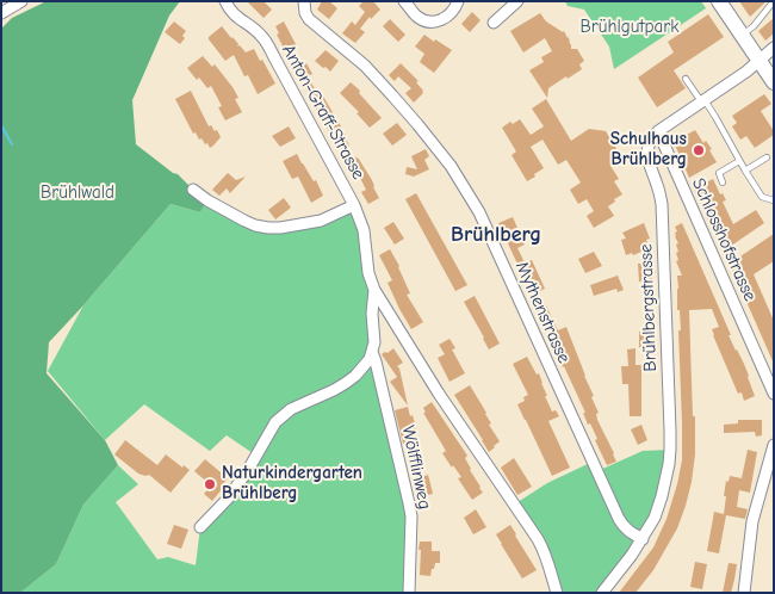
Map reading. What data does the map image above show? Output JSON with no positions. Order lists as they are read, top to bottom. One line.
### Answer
{"streets":{"street":["Anton-Graff-Strasse","Schlosshofstrasse","Brühlbergstrasse","Mythenstrasse","Wölfflinweg"]},"crossings":[["Anton-Graff-Strasse","Wölfflinweg"],["Schlosshofstrasse","Brühlbergstrasse"],["Brühlbergstrasse","Mythenstrasse"]],"districts":["Brühlberg"],"parks":["Brühlgutpark","Brühlwald"],"places":["Schulhaus Brühlberg","Naturkindergarten Brühlberg"]}
